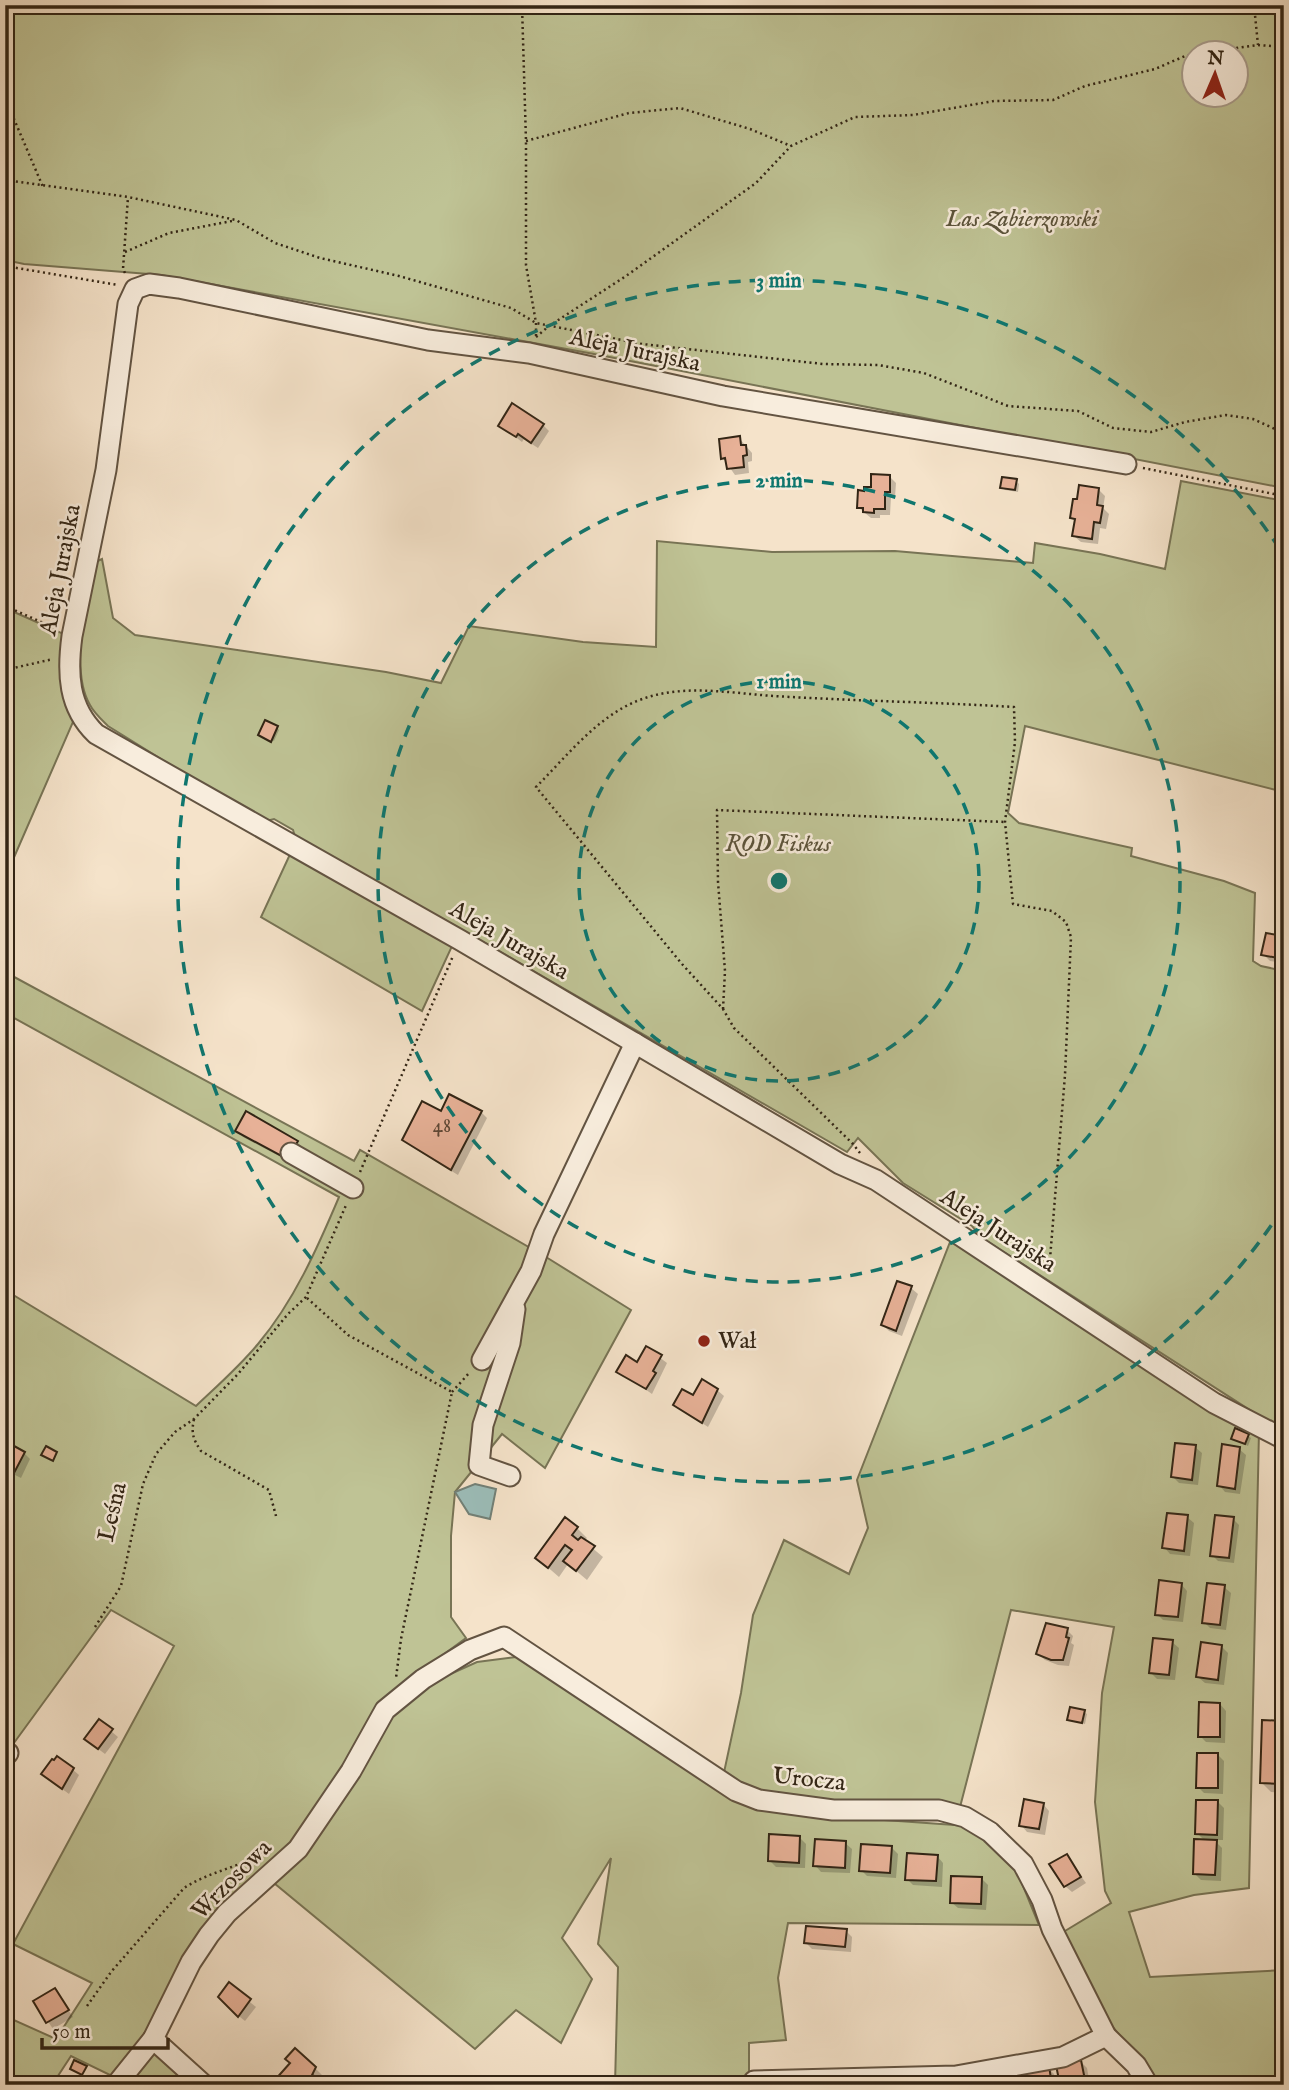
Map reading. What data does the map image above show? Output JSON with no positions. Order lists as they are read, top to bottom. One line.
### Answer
{"streets":{"street":["Aleja Jurajska","Urocza","Wrzosowa"],"path":["Leśna"]},"crossings":[["Urocza","Wrzosowa"]],"parks":["Las Zabierzowski","ROD Fiskus"],"places":["Wał"],"house_numbers":["48"],"scale_bar":"50 m","north":"top","rings":["3 min","2 min","1 min"]}
